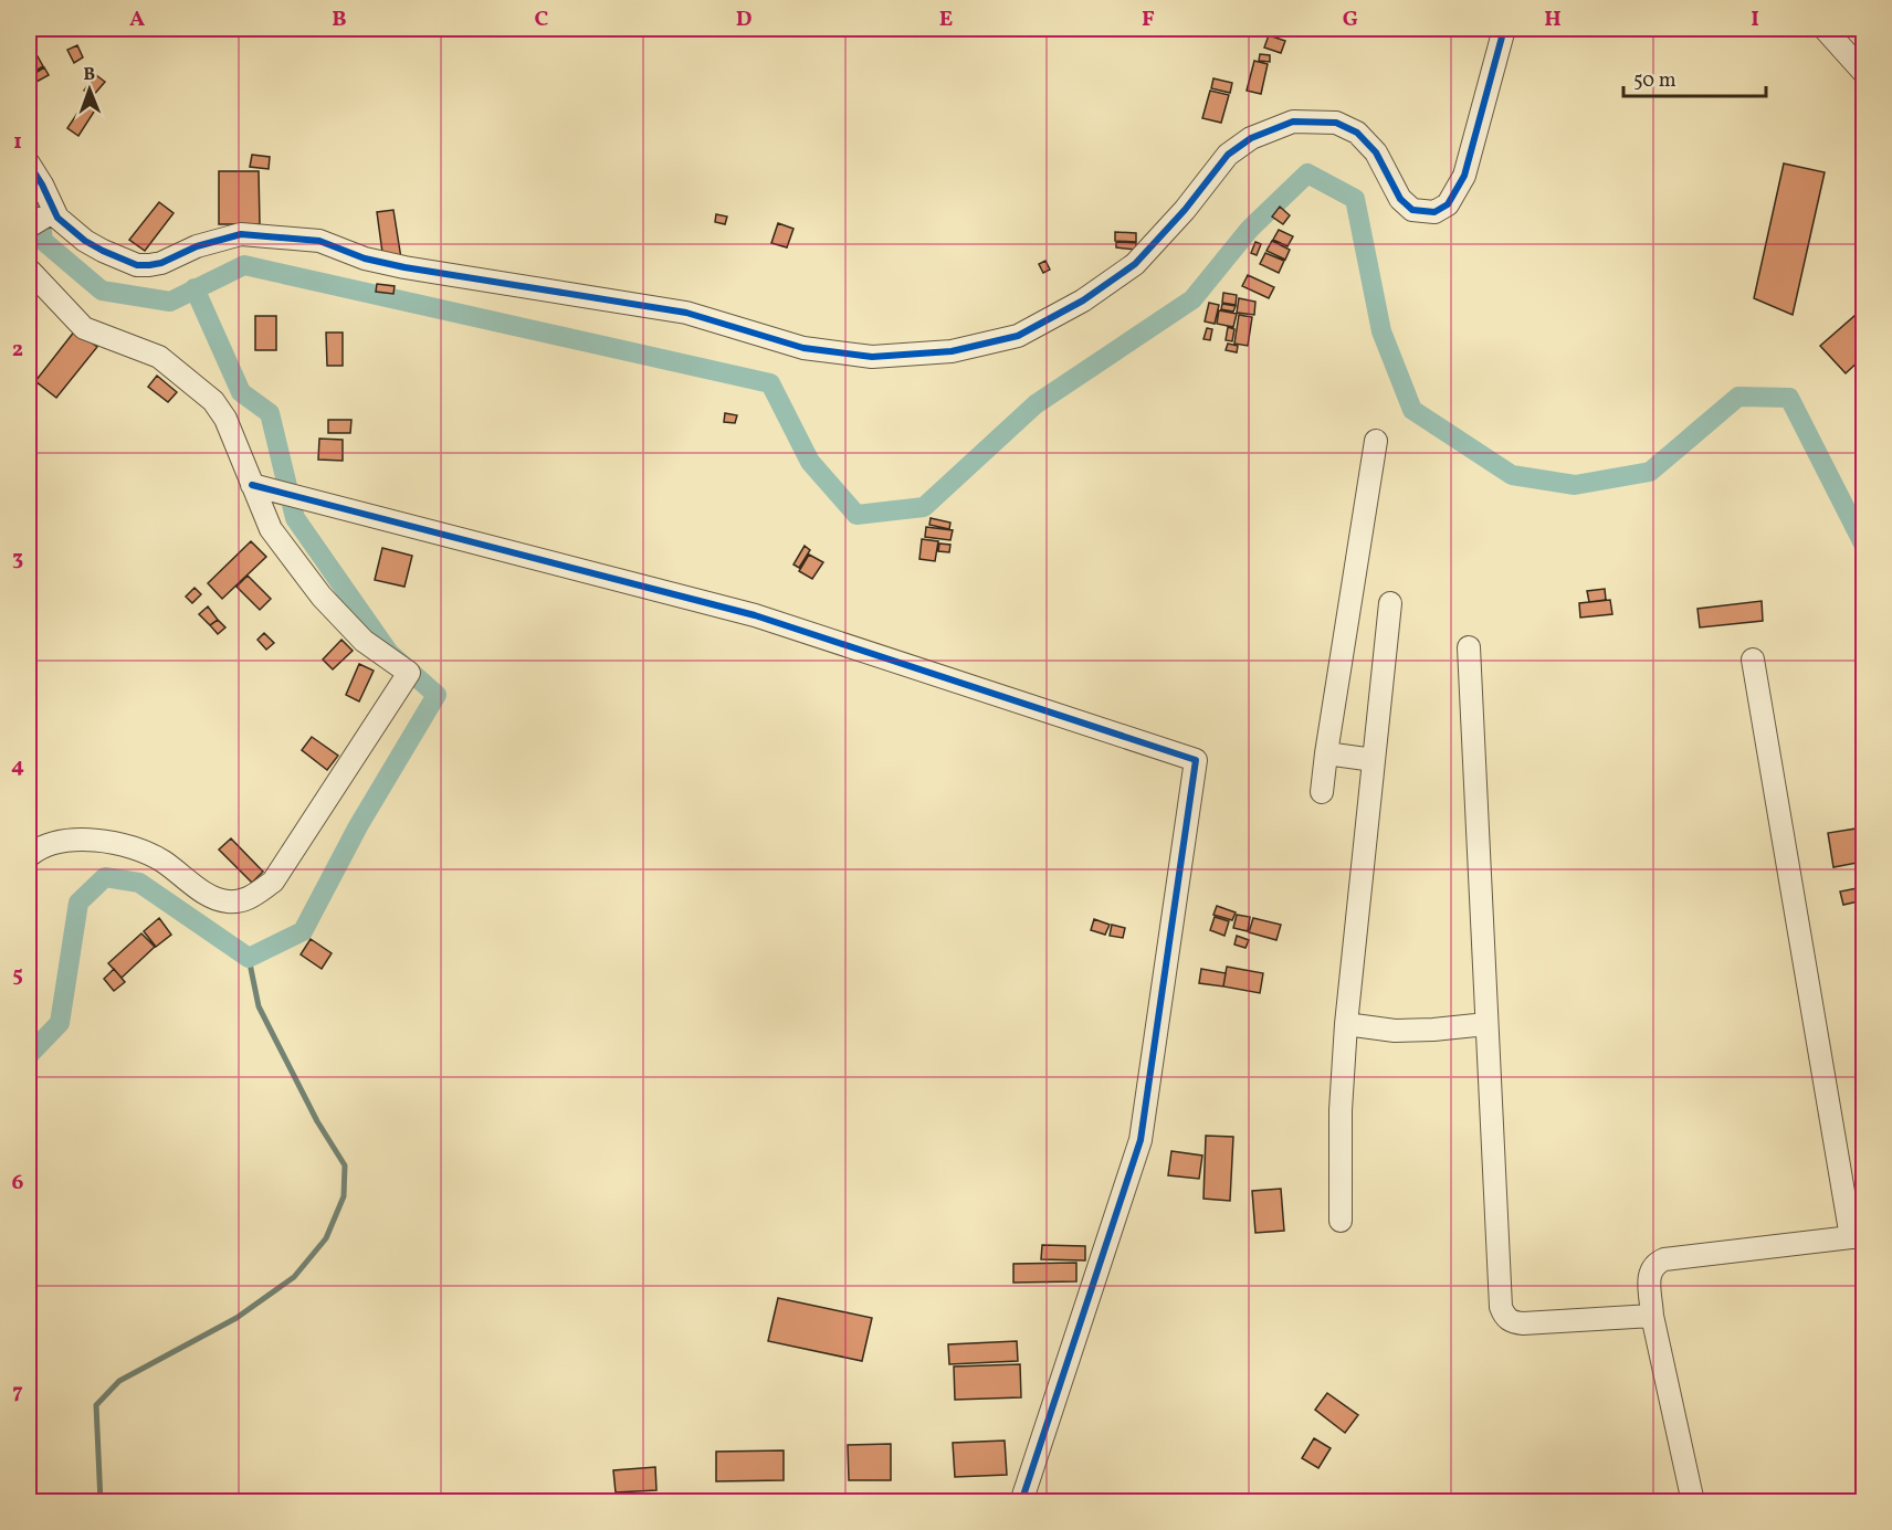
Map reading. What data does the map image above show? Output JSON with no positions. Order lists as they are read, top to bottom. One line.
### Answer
{"scale_bar":"50 m","north":"top","grid":{"columns":["A","B","C","D","E","F","G","H","I"],"rows":["1","2","3","4","5","6","7"]}}
